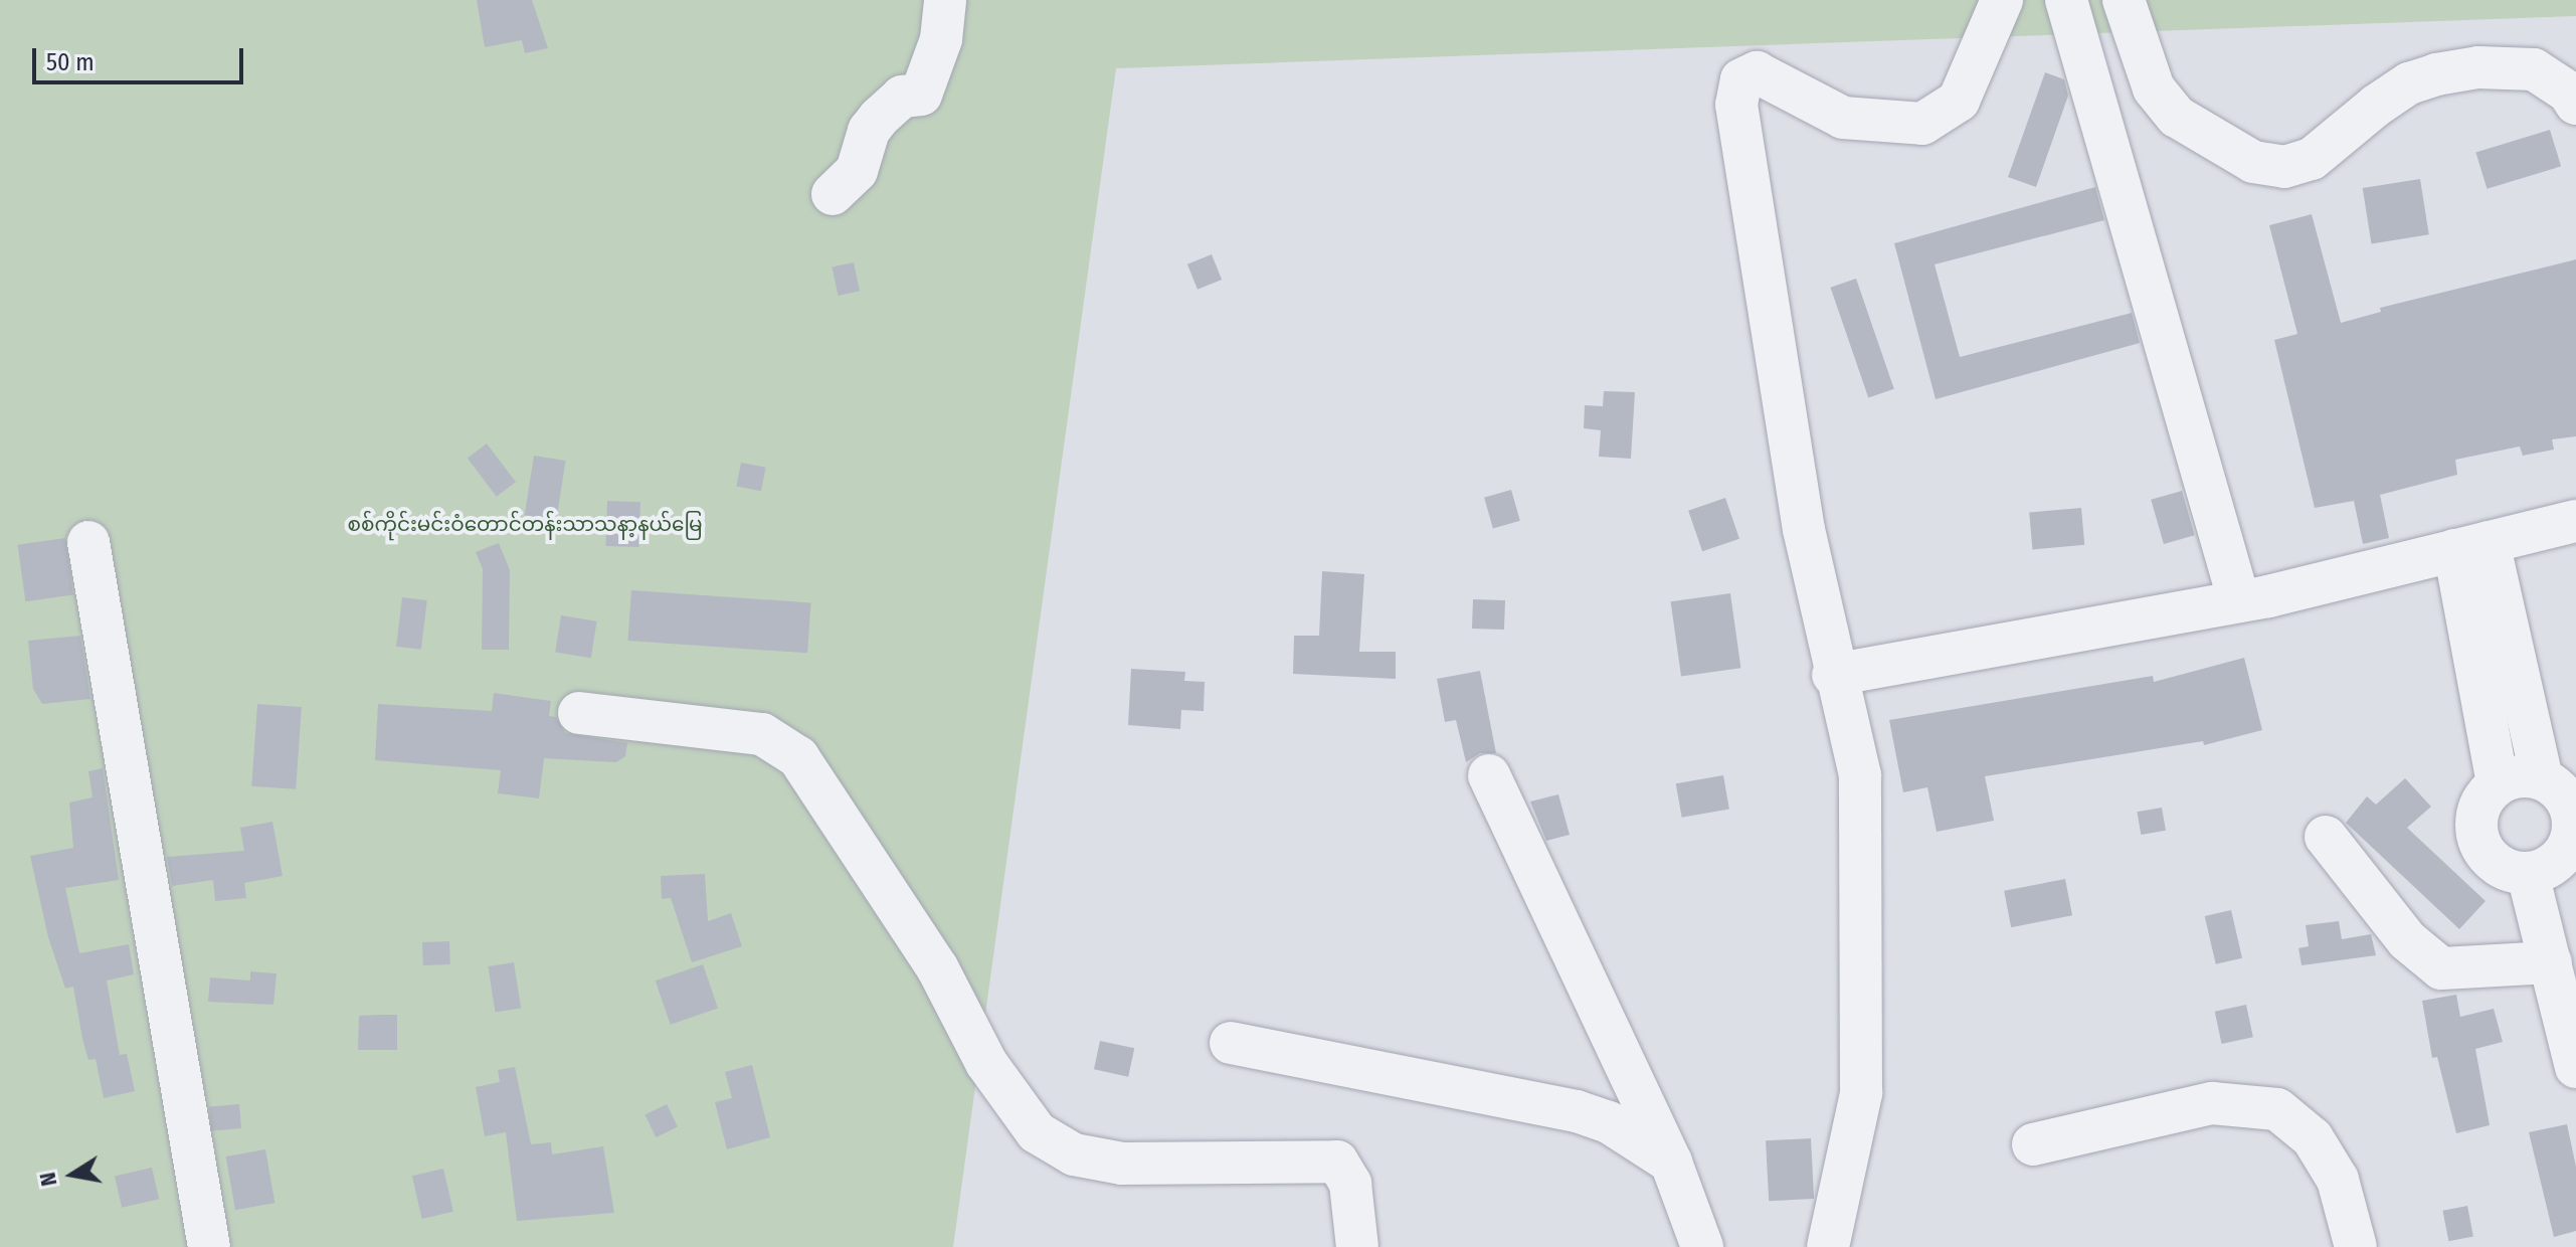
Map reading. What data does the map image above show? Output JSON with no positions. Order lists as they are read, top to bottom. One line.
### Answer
{"parks":["စစ်ကိုင်းမင်းဝံတောင်တန်းသာသနာ့နယ်မြေ"],"scale_bar":"50 m","north":"left"}
